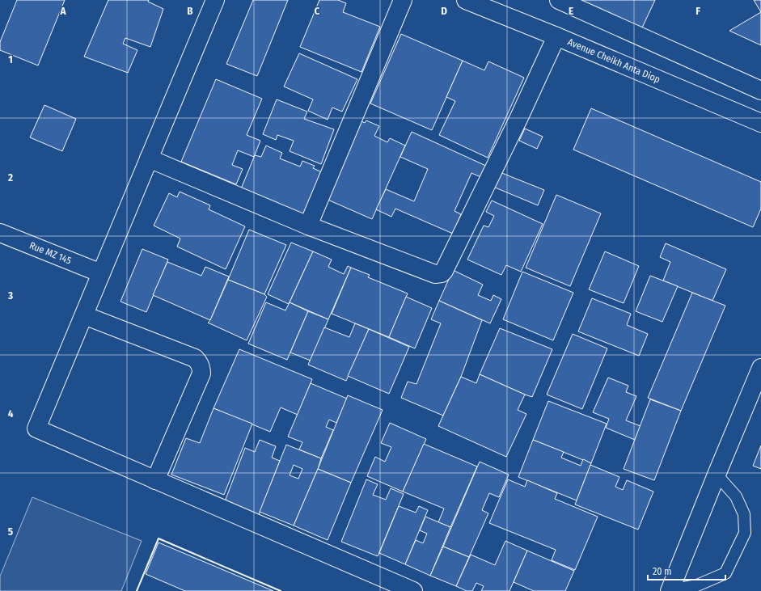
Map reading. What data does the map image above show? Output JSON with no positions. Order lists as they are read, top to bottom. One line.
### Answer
{"streets":{"street":["Avenue Cheikh Anta Diop","Rue MZ 145"]},"scale_bar":"20 m","grid":{"columns":["A","B","C","D","E","F"],"rows":["1","2","3","4","5"]}}
